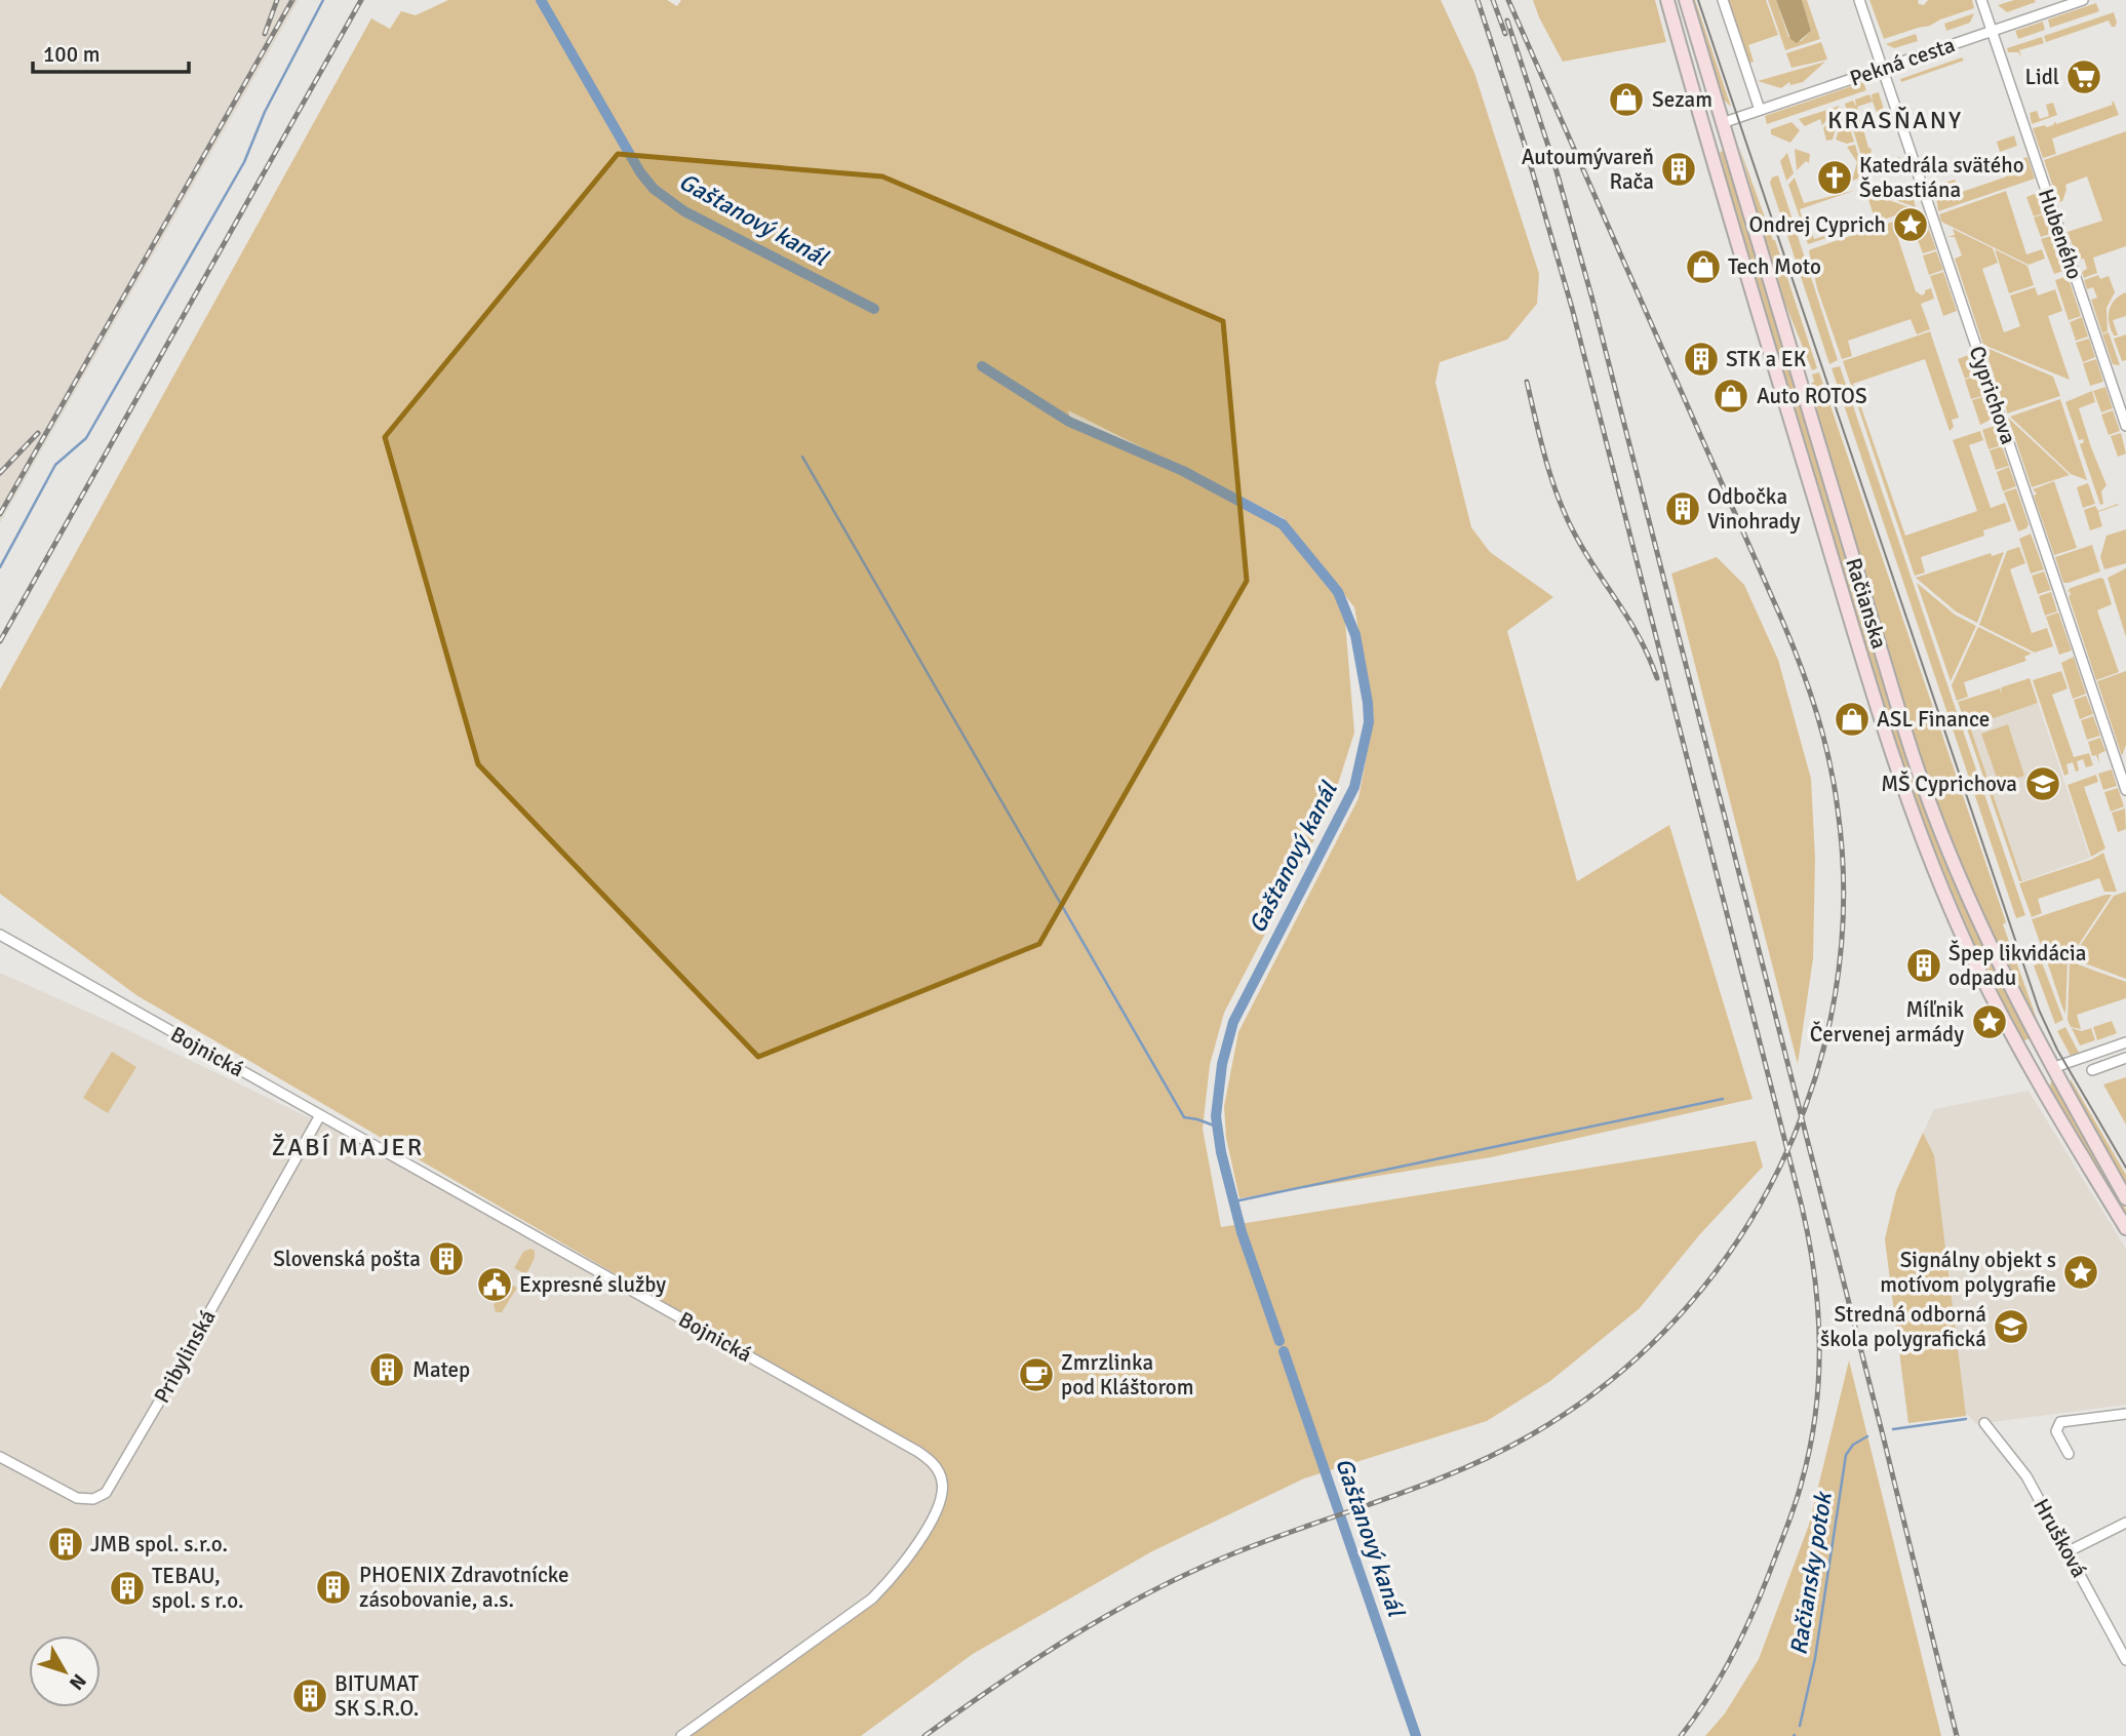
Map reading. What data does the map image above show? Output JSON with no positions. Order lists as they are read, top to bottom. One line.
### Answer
{"streets":{"main road":["Račianska"],"street":["Pekná cesta","Hubeného","Cyprichova","Bojnická","Pribylinská","Hrušková"]},"crossings":[["Pekná cesta","Hubeného"],["Pekná cesta","Cyprichova"],["Pekná cesta","Račianska"],["Bojnická","Pribylinská"]],"districts":["KRASŇANY","ŽABÍ MAJER"],"water":["Gaštanový kanál","Račiansky potok"],"places":{"supermarket":["Lidl"],"shop":["Sezam","Tech Moto","Auto ROTOS","ASL Finance"],"building":["Autoumývareň Rača","STK a EK","Odbočka Vinohrady","Špep likvidácia odpadu","Slovenská pošta","Matep","JMB spol. s.r.o.","PHOENIX Zdravotnícke zásobovanie, a.s.","TEBAU, spol. s r.o.","BITUMAT SK S.R.O."],"church":["Katedrála svätého Šebastiána"],"place":["Ondrej Cyprich","Míľnik Červenej armády","Signálny objekt s motívom polygrafie"],"school or university":["MŠ Cyprichova","Stredná odborná škola polygrafická"],"public building":["Expresné služby"],"cafe":["Zmrzlinka pod Kláštorom"]},"scale_bar":"100 m","north":"bottom right"}
